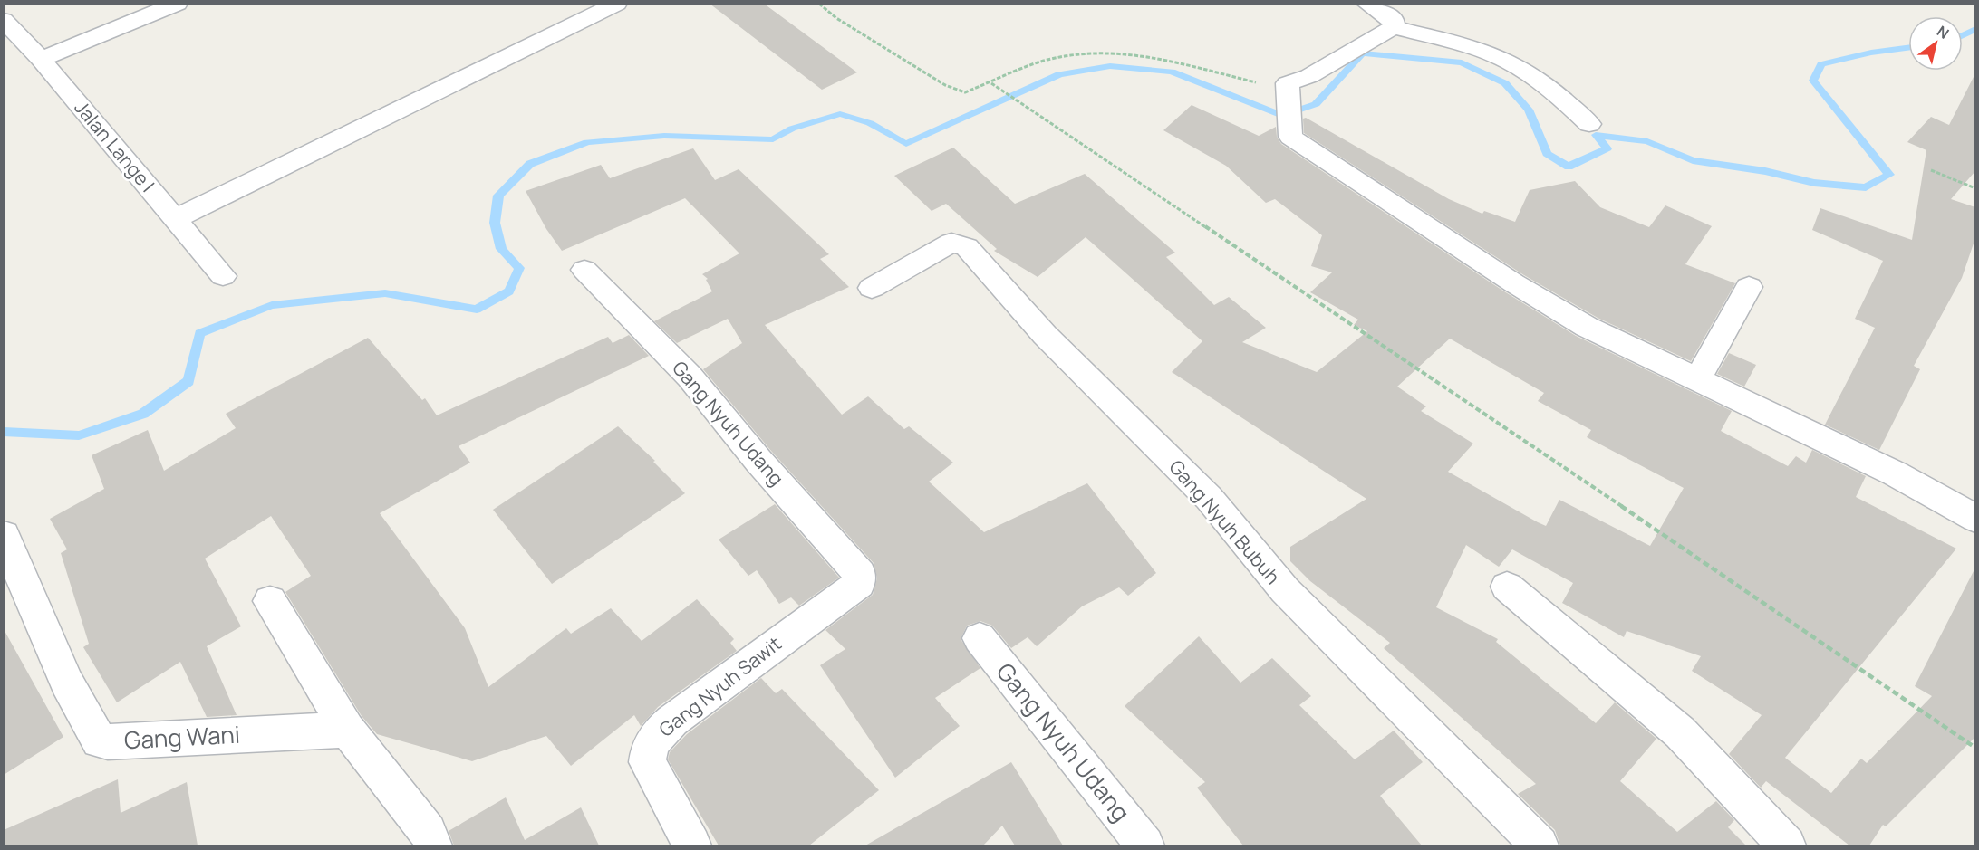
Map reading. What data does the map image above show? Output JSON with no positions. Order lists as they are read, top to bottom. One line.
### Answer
{"streets":{"street":["Jalan Lange I","Gang Nyuh Udang","Gang Nyuh Bubuh","Gang Nyuh Sawit","Gang Wani"]},"crossings":[["Gang Nyuh Udang","Gang Nyuh Sawit"]],"north":"top right"}
